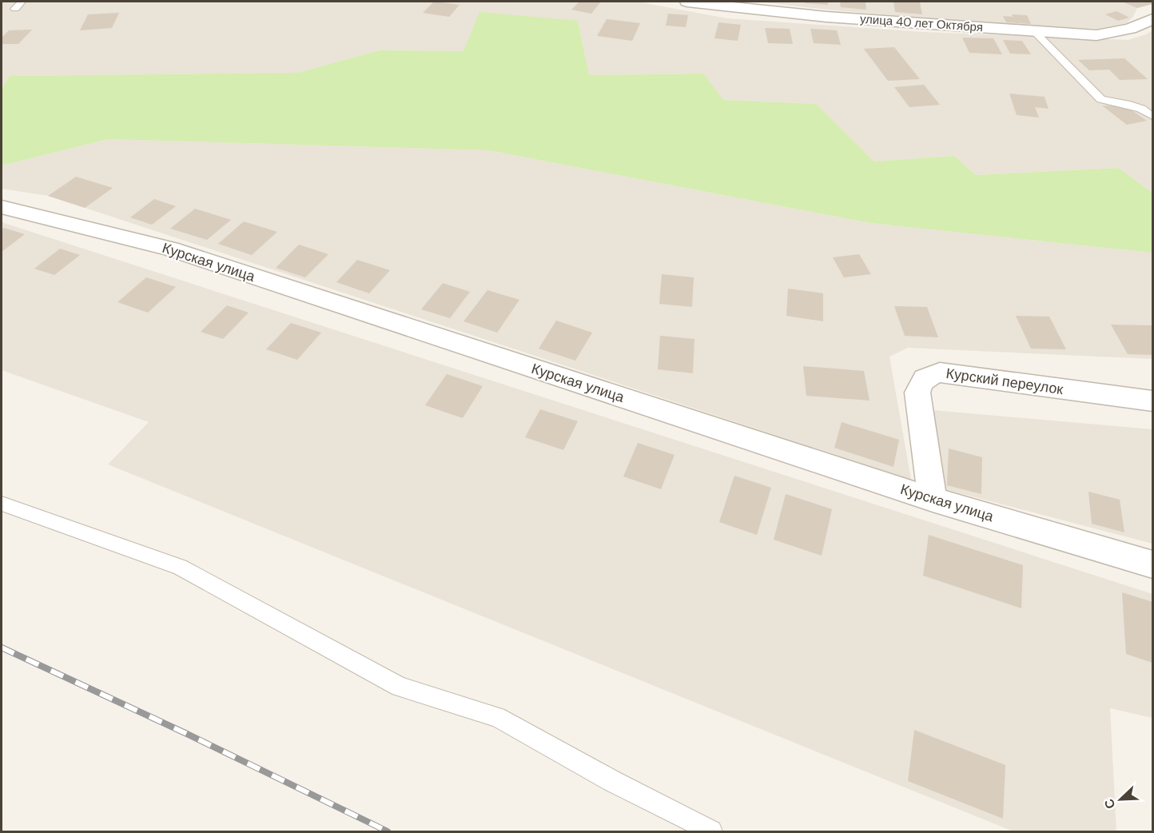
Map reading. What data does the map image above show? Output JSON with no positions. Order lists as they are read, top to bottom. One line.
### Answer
{"streets":{"street":["улица 40 лет Октября","Курская улица","Курский переулок"]},"crossings":[["Курская улица","Курский переулок"]],"north":"bottom left"}
